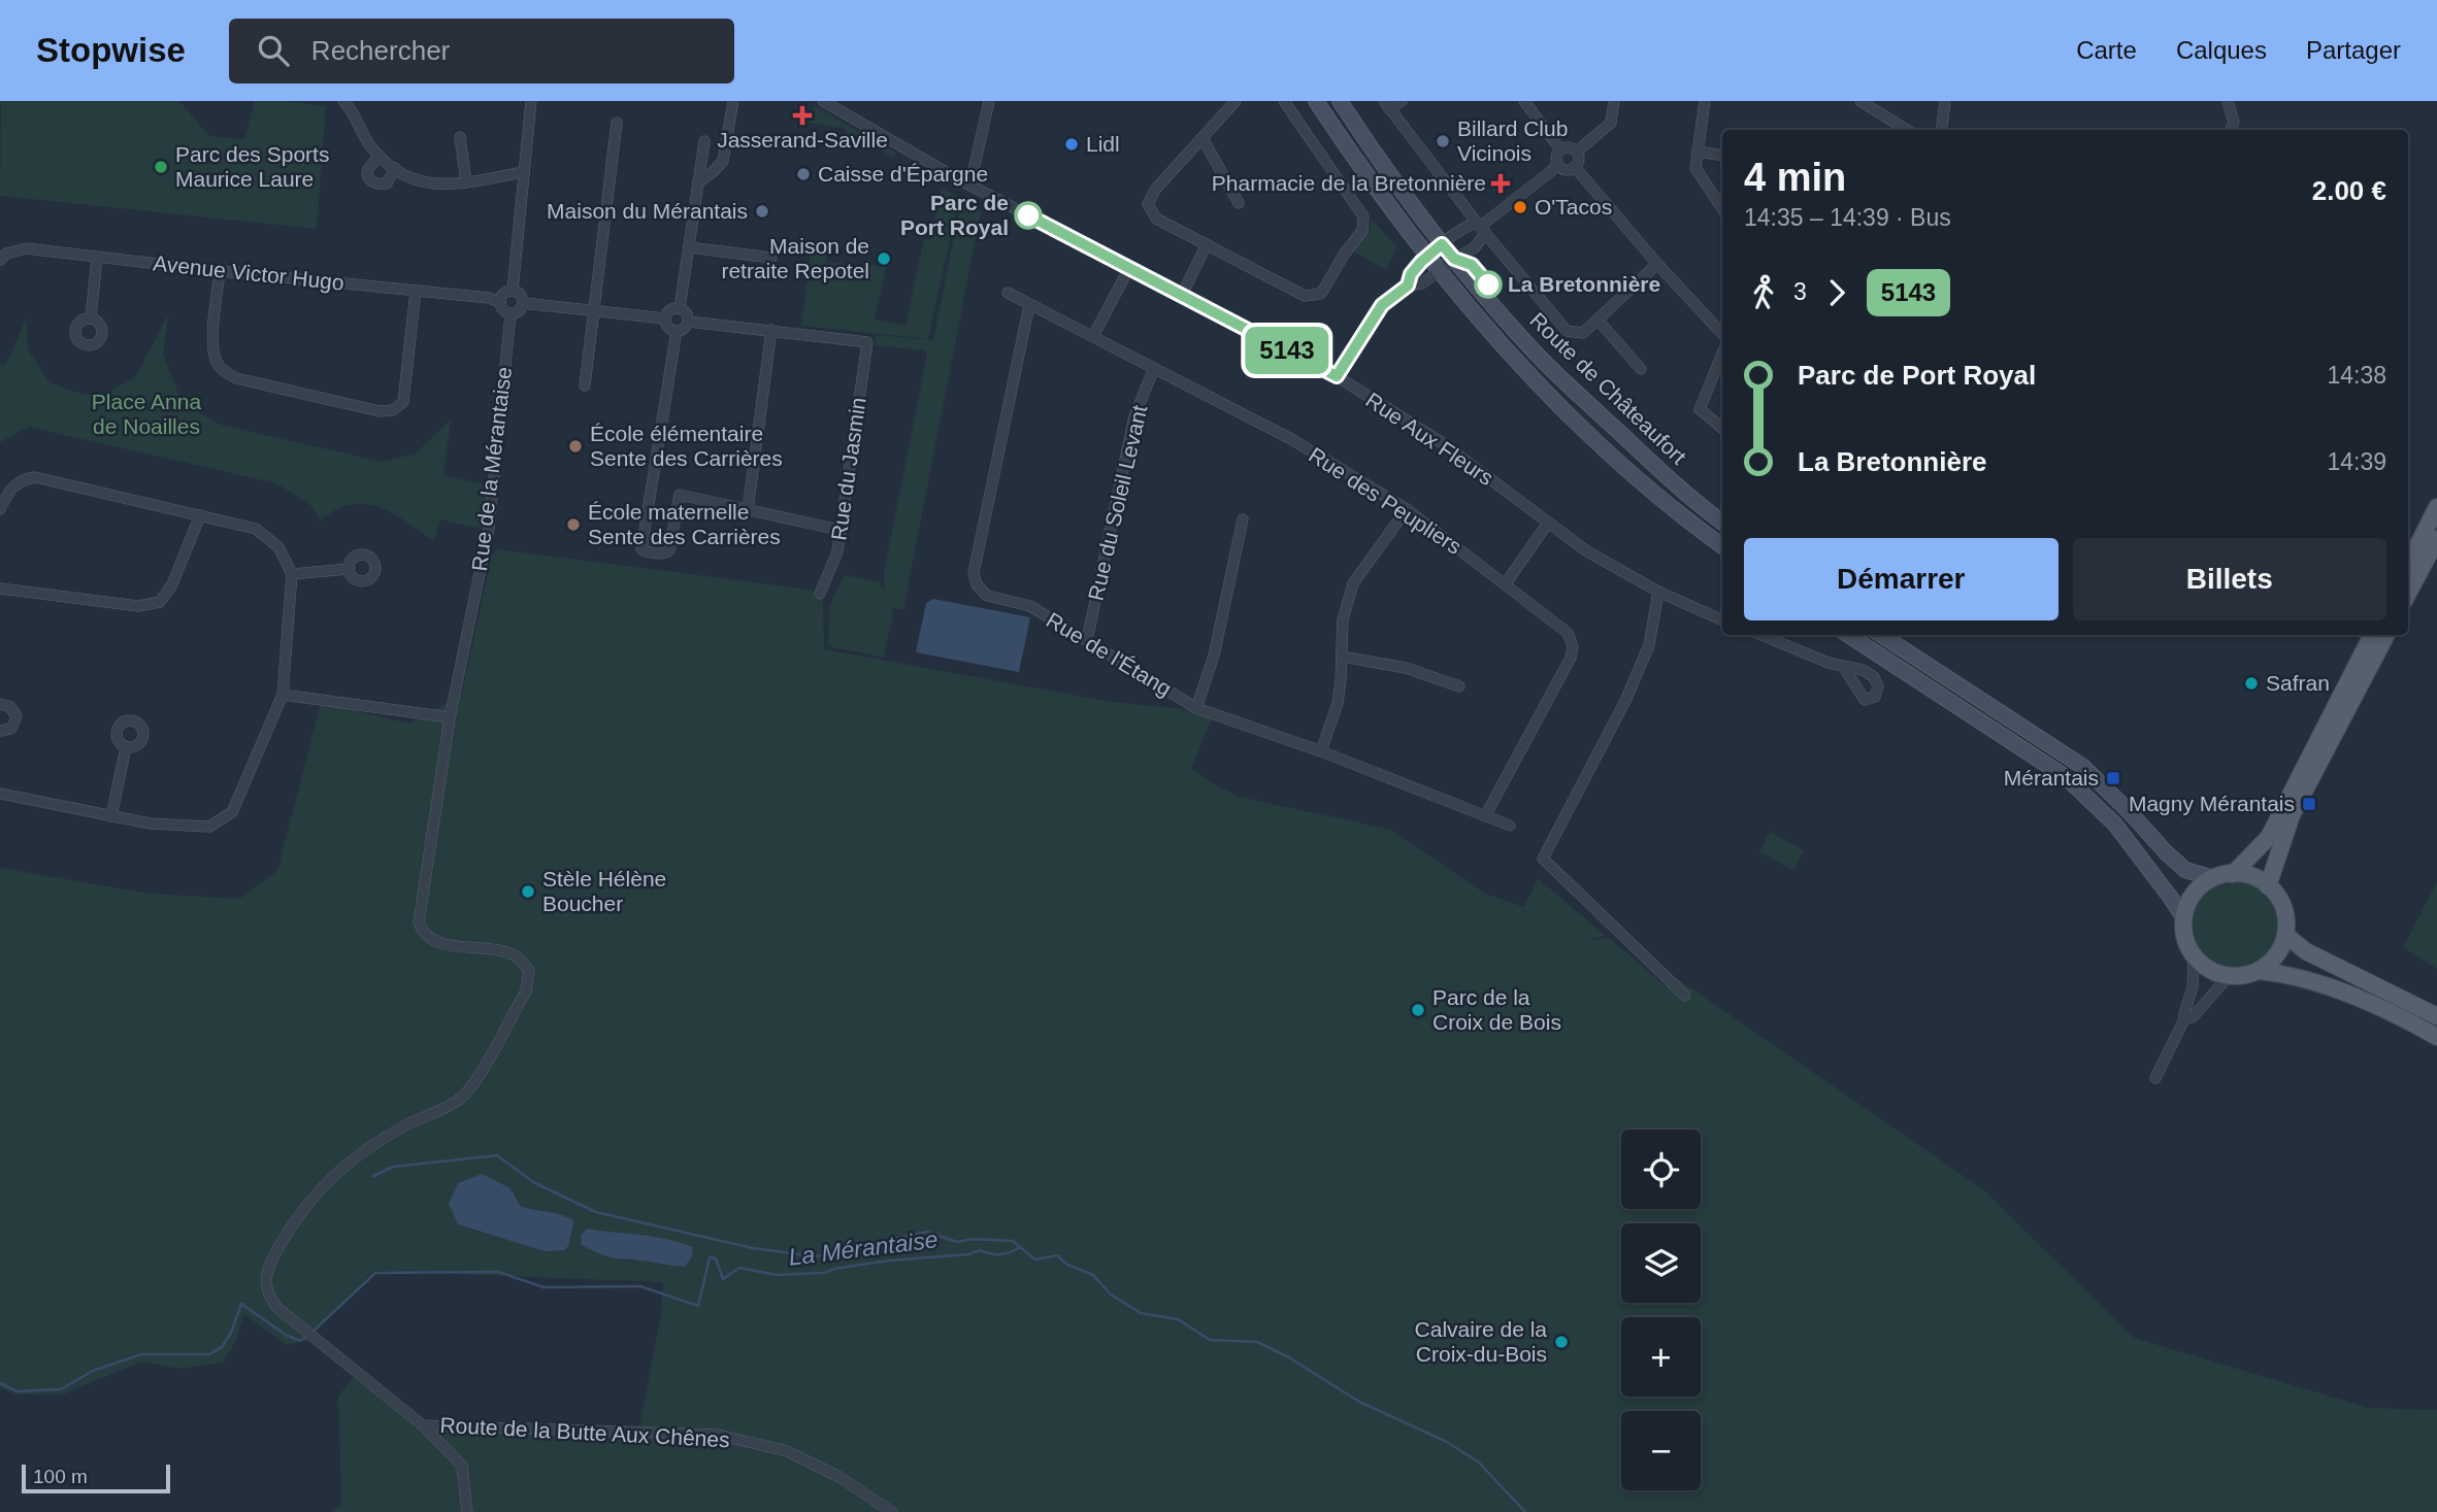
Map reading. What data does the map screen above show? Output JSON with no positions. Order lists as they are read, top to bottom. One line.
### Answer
{"streets":{"main road":["Route de Châteaufort"],"street":["Avenue Victor Hugo","Rue Aux Fleurs","Rue de la Mérantaise","Rue du Jasmin","Rue des Peupliers","Rue du Soleil Levant","Rue de l'Étang","Route de la Butte Aux Chênes"]},"crossings":[["Avenue Victor Hugo","Rue de la Mérantaise"],["Rue de la Mérantaise","Route de la Butte Aux Chênes"],["Rue des Peupliers","Rue du Soleil Levant"],["Rue des Peupliers","Rue de l'Étang"],["Rue du Soleil Levant","Rue de l'Étang"]],"water":["La Mérantaise"],"parks":["Place Anna de Noailles"],"places":{"health":["Jasserand-Saville","Pharmacie de la Bretonnière"],"other":["Billard Club Vicinois","Lidl","Parc des Sports Maurice Laure","Caisse d'Épargne","O'Tacos","Maison du Mérantais","Parc de Port Royal","Maison de retraite Repotel","La Bretonnière","École élémentaire Sente des Carrières","École maternelle Sente des Carrières","Safran","Stèle Hélène Boucher","Parc de la Croix de Bois","Calvaire de la Croix-du-Bois"],"transit":["Mérantais","Magny Mérantais"]},"lines":["bus line 5143"],"scale_bar":"100 m","page":{"header":"Stopwise","search":"Rechercher","nav":["Carte","Calques","Partager"],"on_map":"5143","heading":["4 min","14:35 – 14:39 · Bus","2.00 €"],"legs":["3","5143"],"list":[{"name":"Parc de Port Royal","value":"14:38"},{"name":"La Bretonnière","value":"14:39"}],"buttons":["Démarrer","Billets"],"map_buttons":["+","−"],"scale":"100 m"}}
